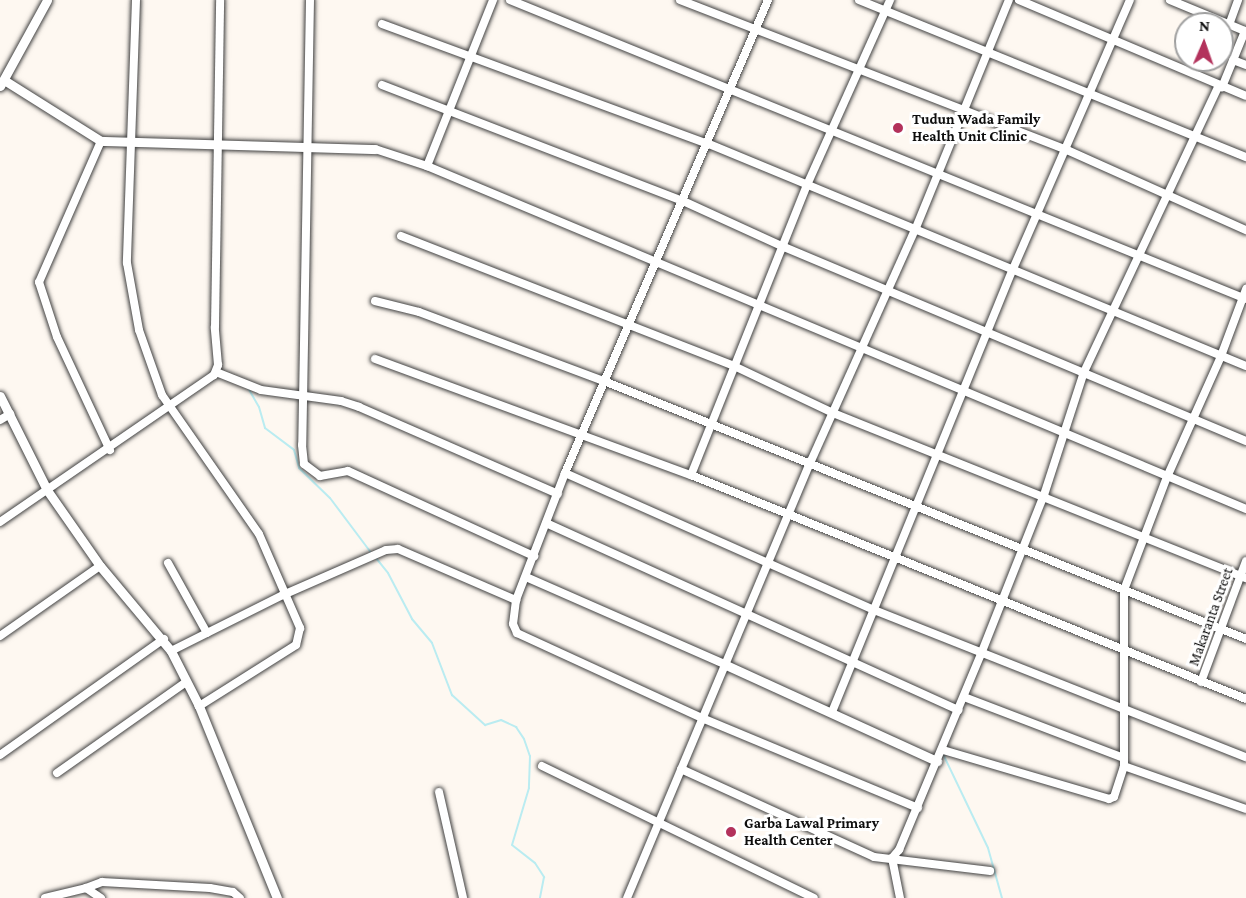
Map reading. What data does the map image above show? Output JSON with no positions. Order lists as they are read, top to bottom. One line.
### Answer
{"streets":{"street":["Makaranta Street"]},"places":["Tudun Wada Family Health Unit Clinic","Garba Lawal Primary Health Center"],"north":"top"}
